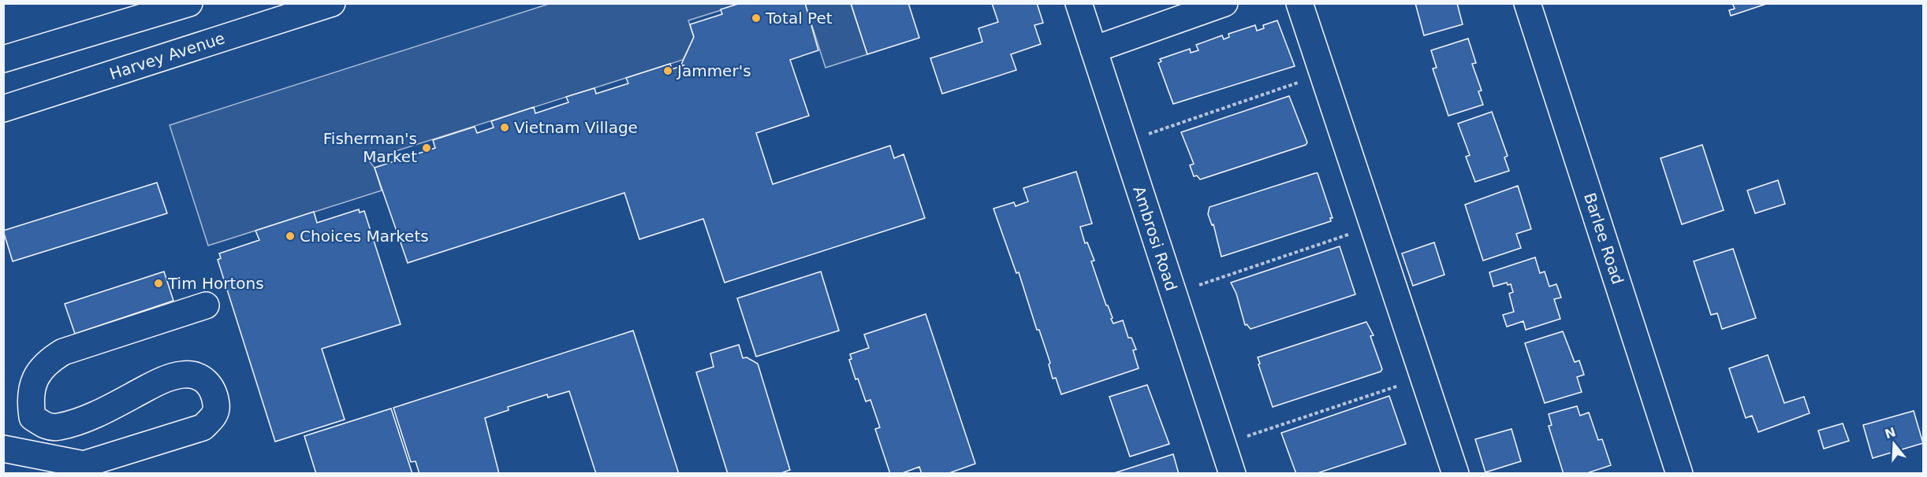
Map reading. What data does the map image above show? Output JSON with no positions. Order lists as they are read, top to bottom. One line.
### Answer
{"streets":{"main road":["Harvey Avenue","Ambrosi Road","Barlee Road"]},"places":["Total Pet","Jammer's","Vietnam Village","Fisherman's Market","Choices Markets","Tim Hortons"],"north":"top"}
